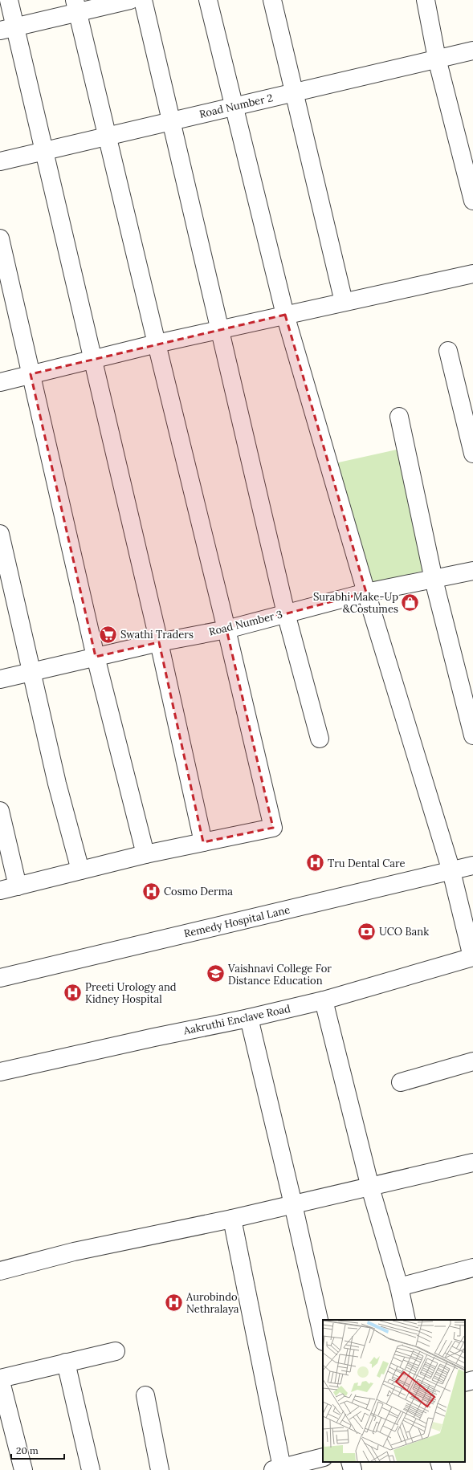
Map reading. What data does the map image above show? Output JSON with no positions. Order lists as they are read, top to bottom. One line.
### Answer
{"streets":{"street":["Road Number 2","Road Number 3","Remedy Hospital Lane","Aakruthi Enclave Road"]},"places":{"shop":["Surabhi Make-Up &Costumes"],"supermarket":["Swathi Traders"],"hospital":["Tru Dental Care","Cosmo Derma","Preeti Urology and Kidney Hospital","Aurobindo Nethralaya"],"bank":["UCO Bank"],"school or university":["Vaishnavi College For Distance Education"]},"scale_bar":"20 m"}
